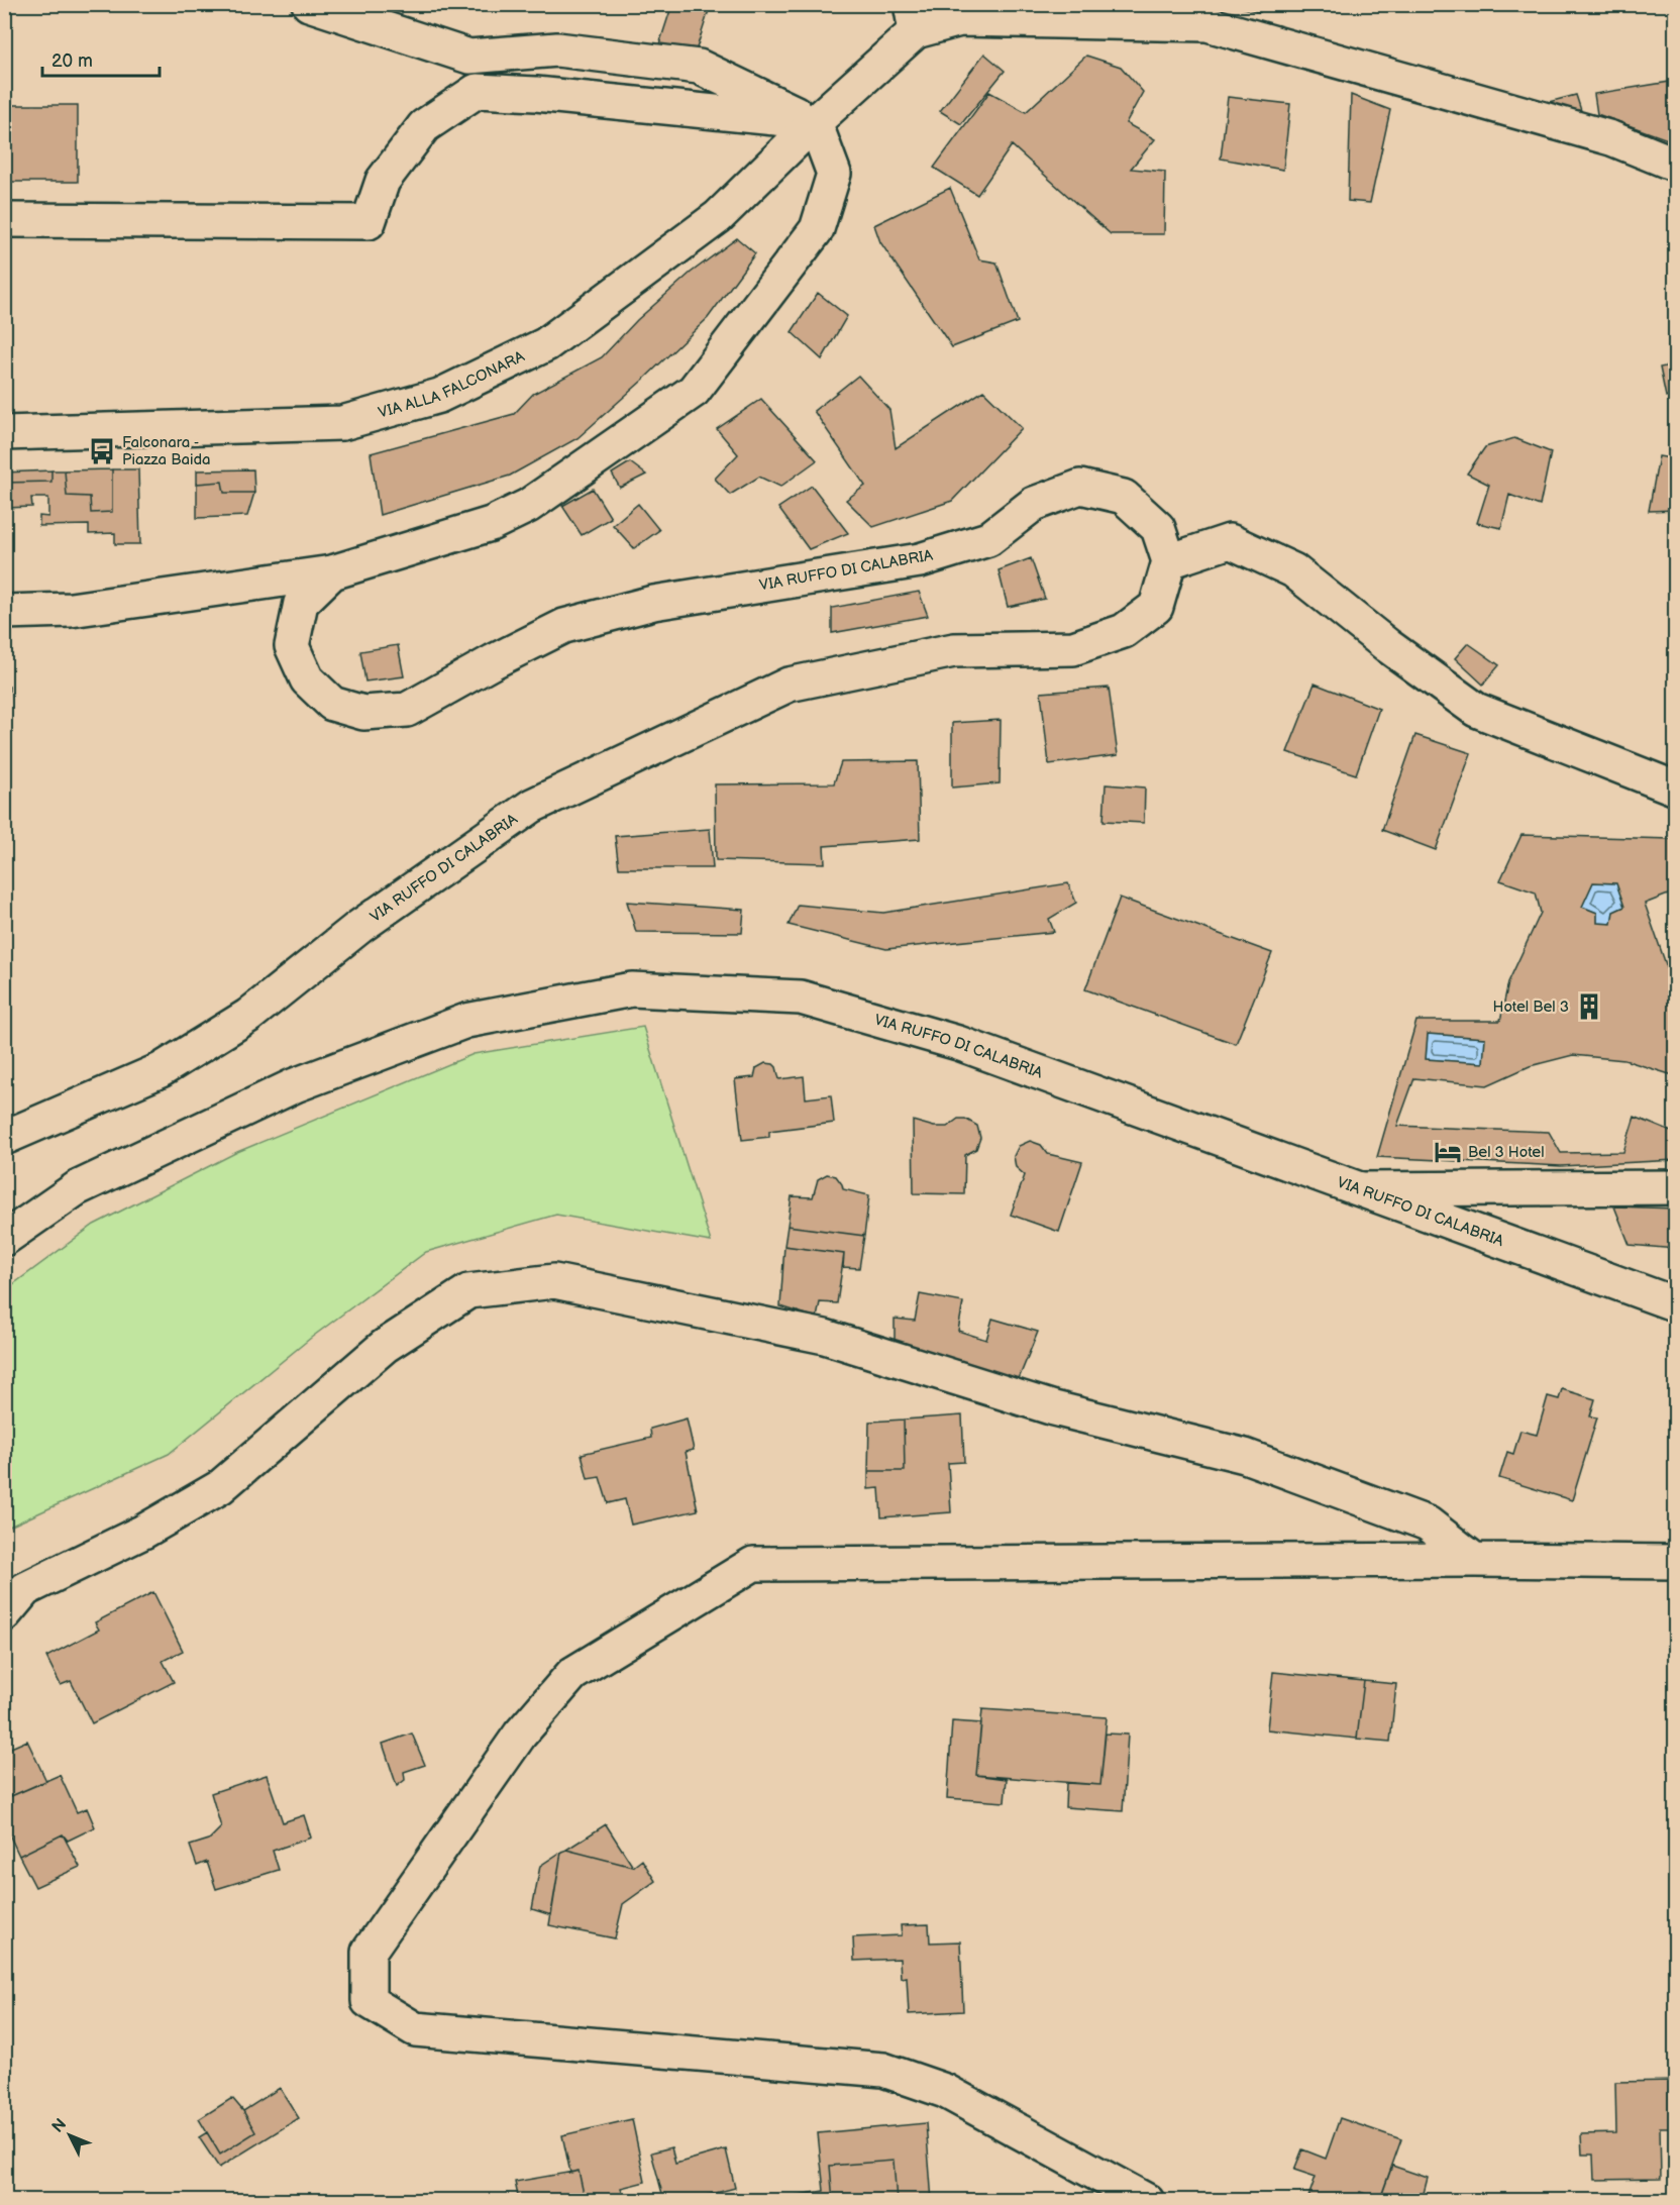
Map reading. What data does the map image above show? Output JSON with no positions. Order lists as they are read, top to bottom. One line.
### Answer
{"streets":{"street":["VIA ALLA FALCONARA","VIA RUFFO DI CALABRIA"]},"crossings":[["VIA ALLA FALCONARA","VIA RUFFO DI CALABRIA"]],"places":{"bus stop":["Falconara - Piazza Baida"],"building":["Hotel Bel 3"],"hotel":["Bel 3 Hotel"]},"scale_bar":"20 m","north":"top left"}
